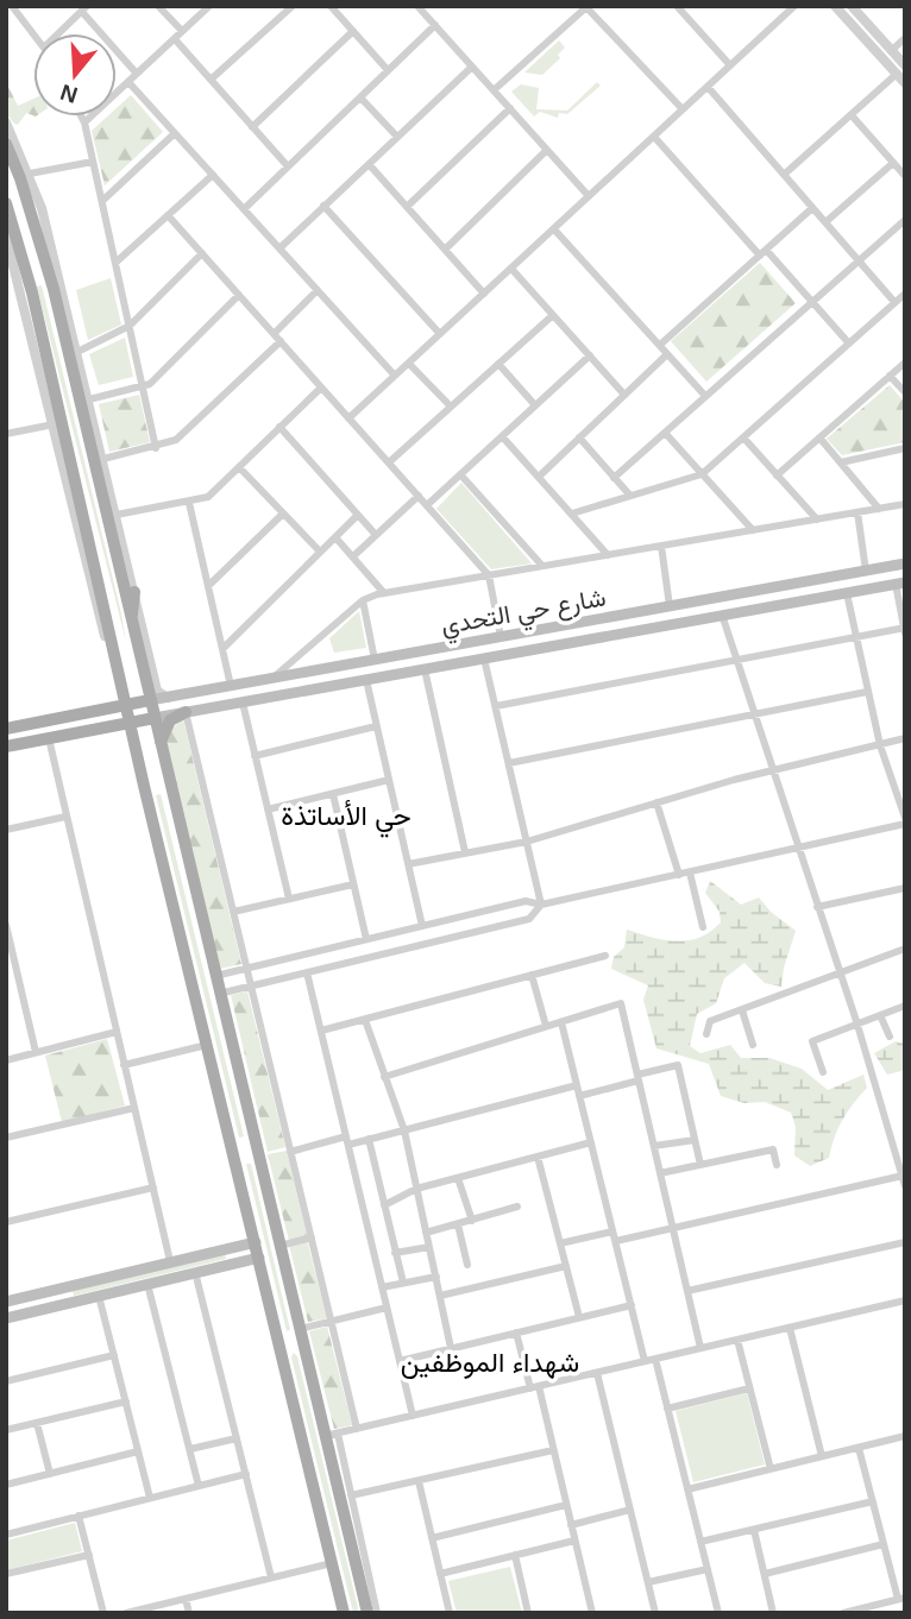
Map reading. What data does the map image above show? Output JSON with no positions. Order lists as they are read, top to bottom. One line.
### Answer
{"streets":{"main road":["شارع حي التحدي"]},"districts":["حي الأساتذة","شهداء الموظفين"],"north":"bottom"}
